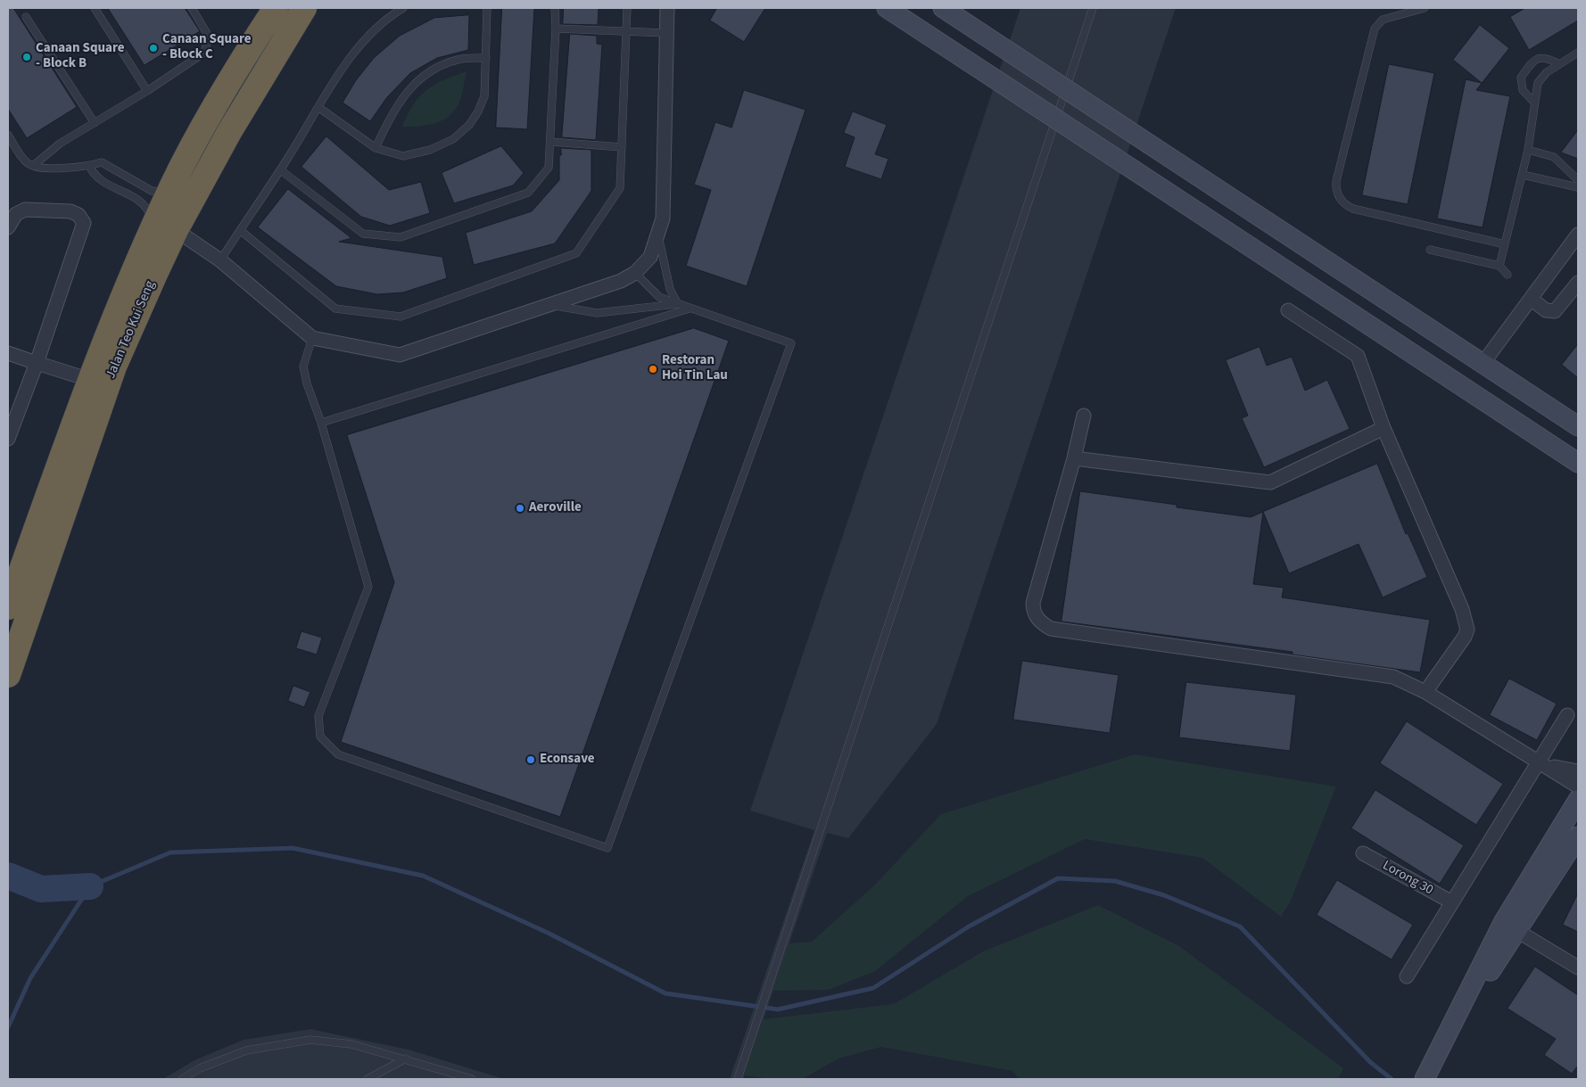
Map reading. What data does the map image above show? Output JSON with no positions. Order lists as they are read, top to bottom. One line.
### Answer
{"streets":{"highway":["Jalan Teo Kui Seng"],"street":["Lorong 30"]},"places":["Canaan Square - Block C","Canaan Square - Block B","Restoran Hoi Tin Lau","Aeroville","Econsave"]}
